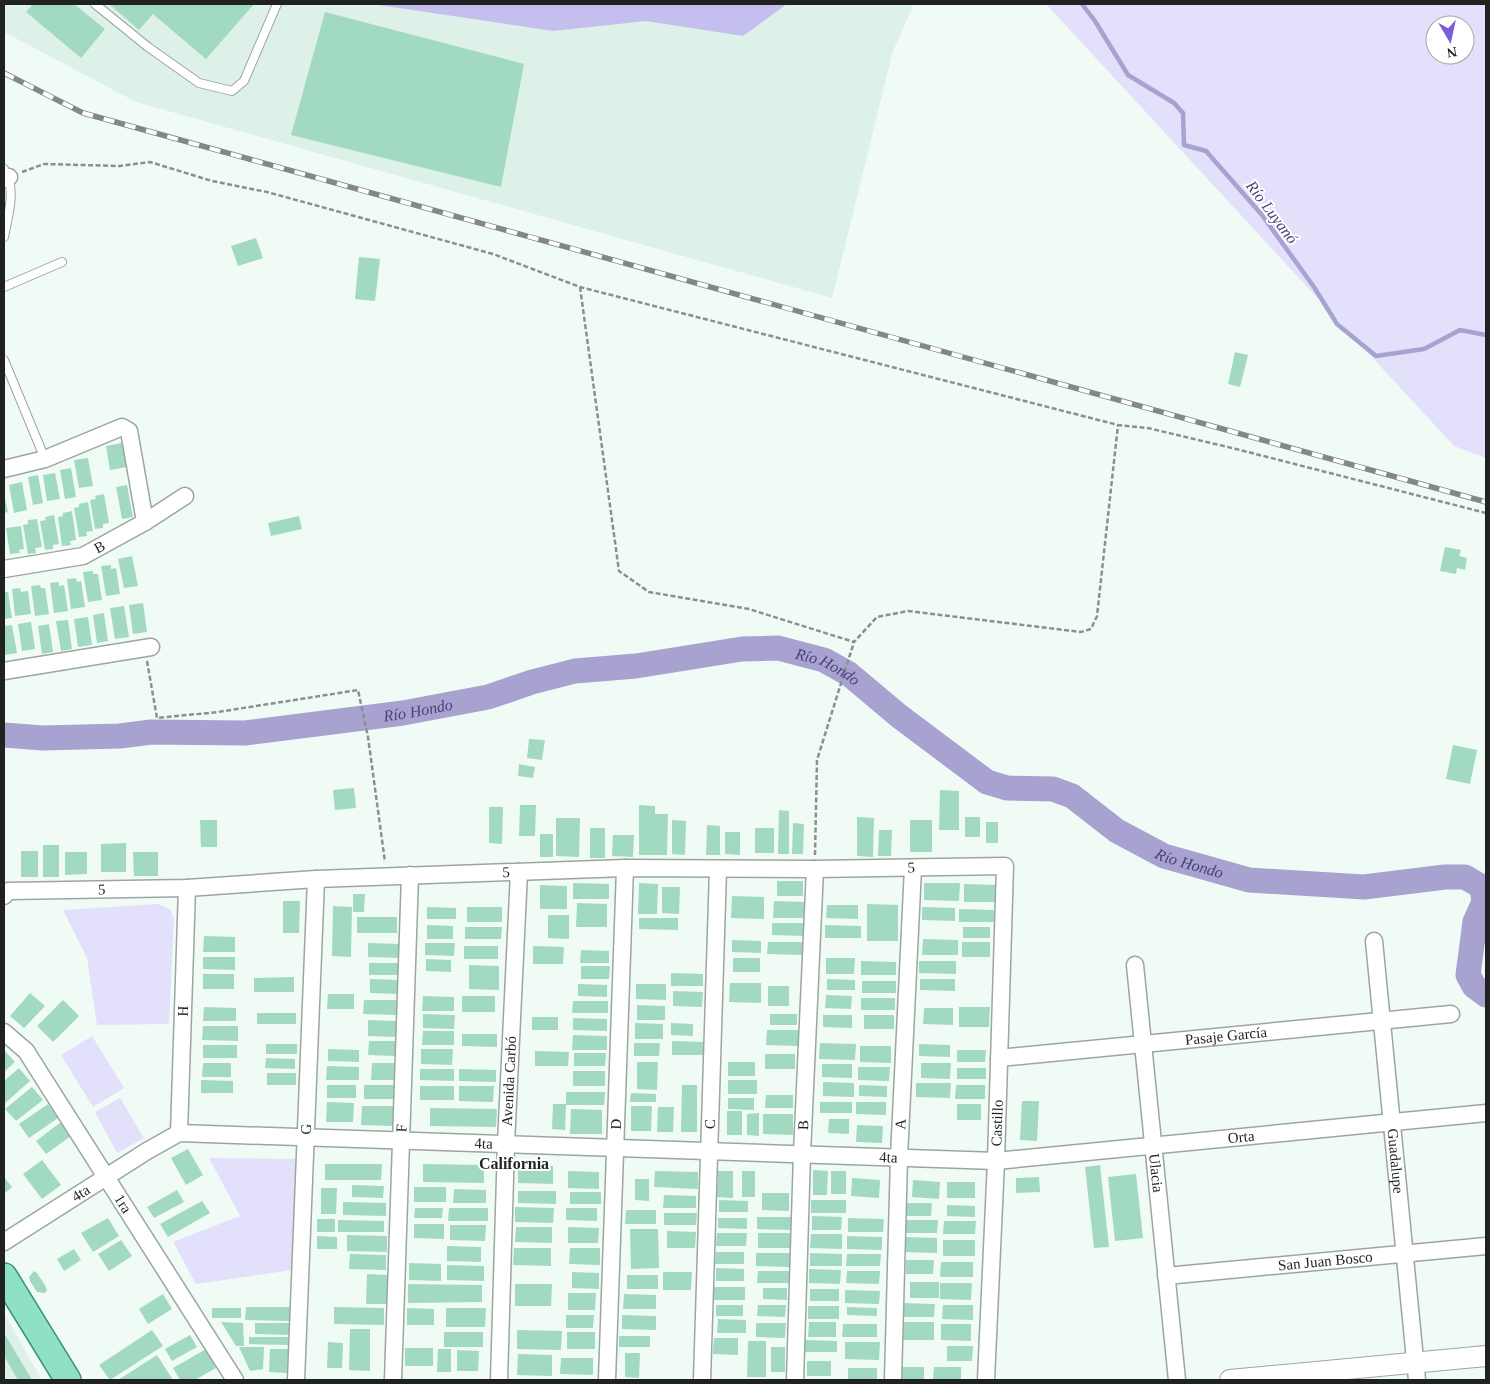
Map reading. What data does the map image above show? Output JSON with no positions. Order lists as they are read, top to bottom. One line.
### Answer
{"streets":{"street":["B","5","H","Pasaje García","Avenida Carbó","Castillo","D","C","A","F","G","Orta","4ta","Guadalupe","Ulacia","1ra","San Juan Bosco"]},"crossings":[["B","5"],["B","4ta"],["5","H"],["5","Avenida Carbó"],["5","Castillo"],["5","D"],["5","C"],["5","A"],["5","F"],["5","G"],["H","4ta"],["Pasaje García","Castillo"],["Pasaje García","Guadalupe"],["Pasaje García","Ulacia"],["Avenida Carbó","4ta"],["Castillo","Orta"],["Castillo","4ta"],["D","4ta"],["C","4ta"],["A","4ta"],["F","4ta"],["G","4ta"],["Orta","4ta"],["Orta","Guadalupe"],["Orta","Ulacia"],["4ta","1ra"],["Guadalupe","San Juan Bosco"],["Ulacia","San Juan Bosco"]],"districts":["California"],"water":["Río Luyanó","Río Hondo"],"north":"bottom"}
